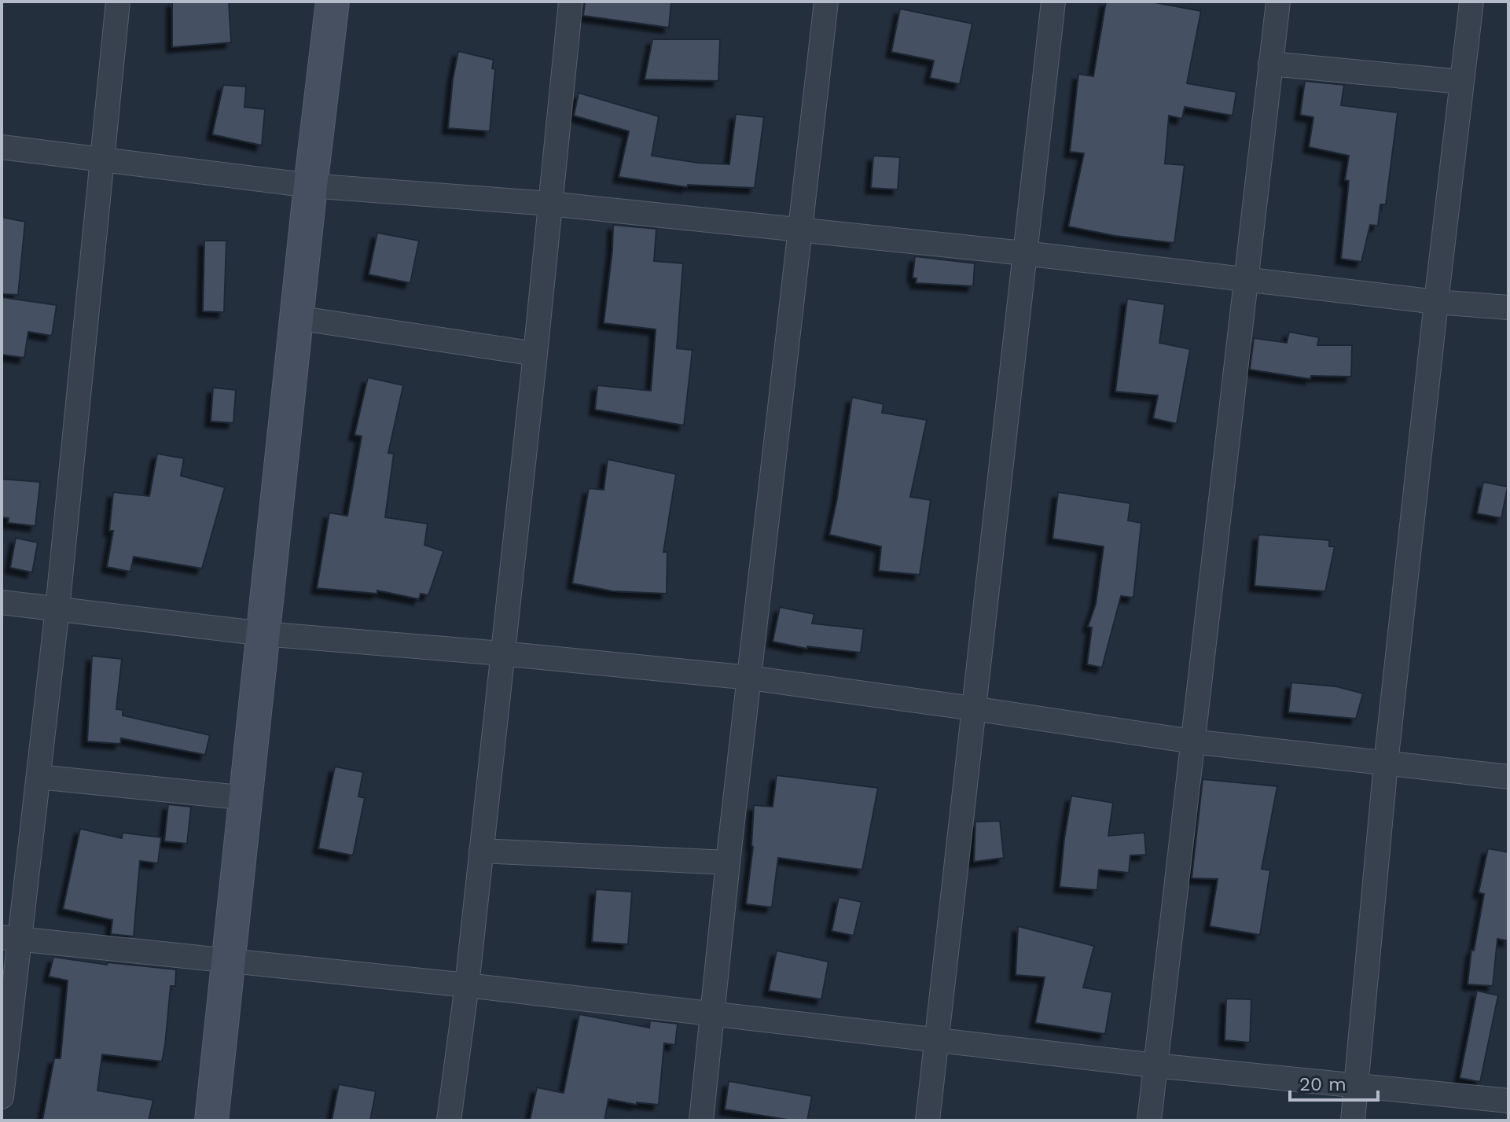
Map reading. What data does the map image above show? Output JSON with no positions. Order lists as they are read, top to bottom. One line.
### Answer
{"scale_bar":"20 m"}
